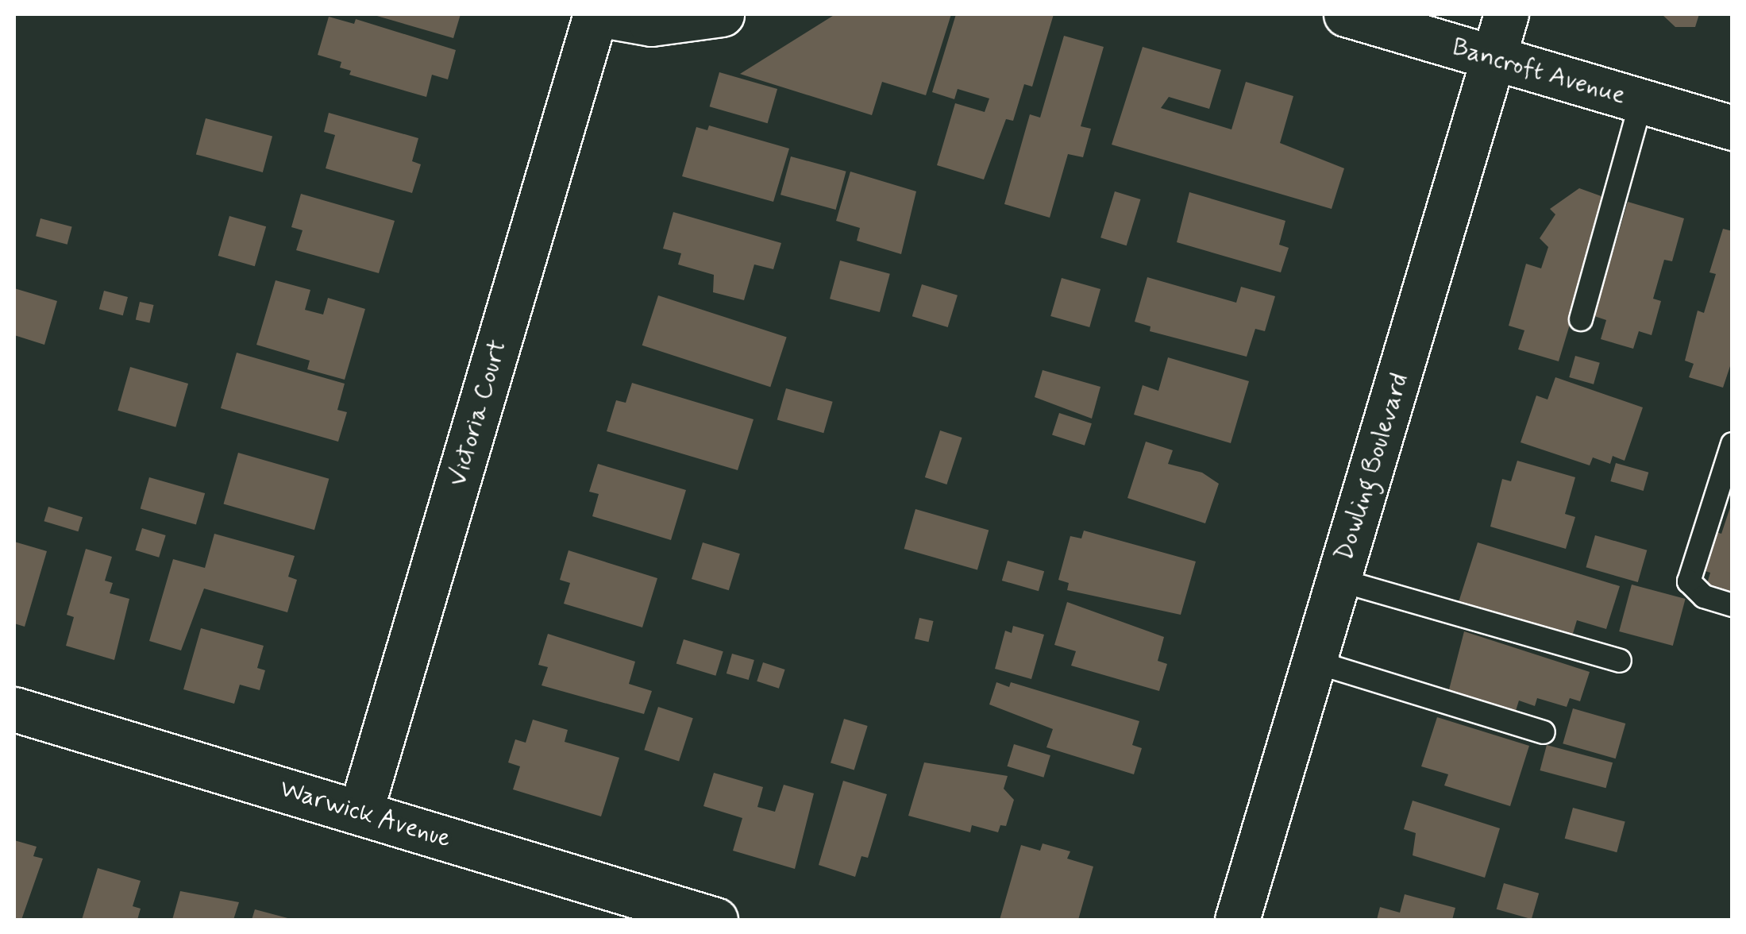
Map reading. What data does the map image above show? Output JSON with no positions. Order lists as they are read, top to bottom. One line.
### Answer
{"streets":{"street":["Bancroft Avenue","Victoria Court","Dowling Boulevard","Warwick Avenue"]},"crossings":[["Bancroft Avenue","Dowling Boulevard"],["Victoria Court","Warwick Avenue"]]}
